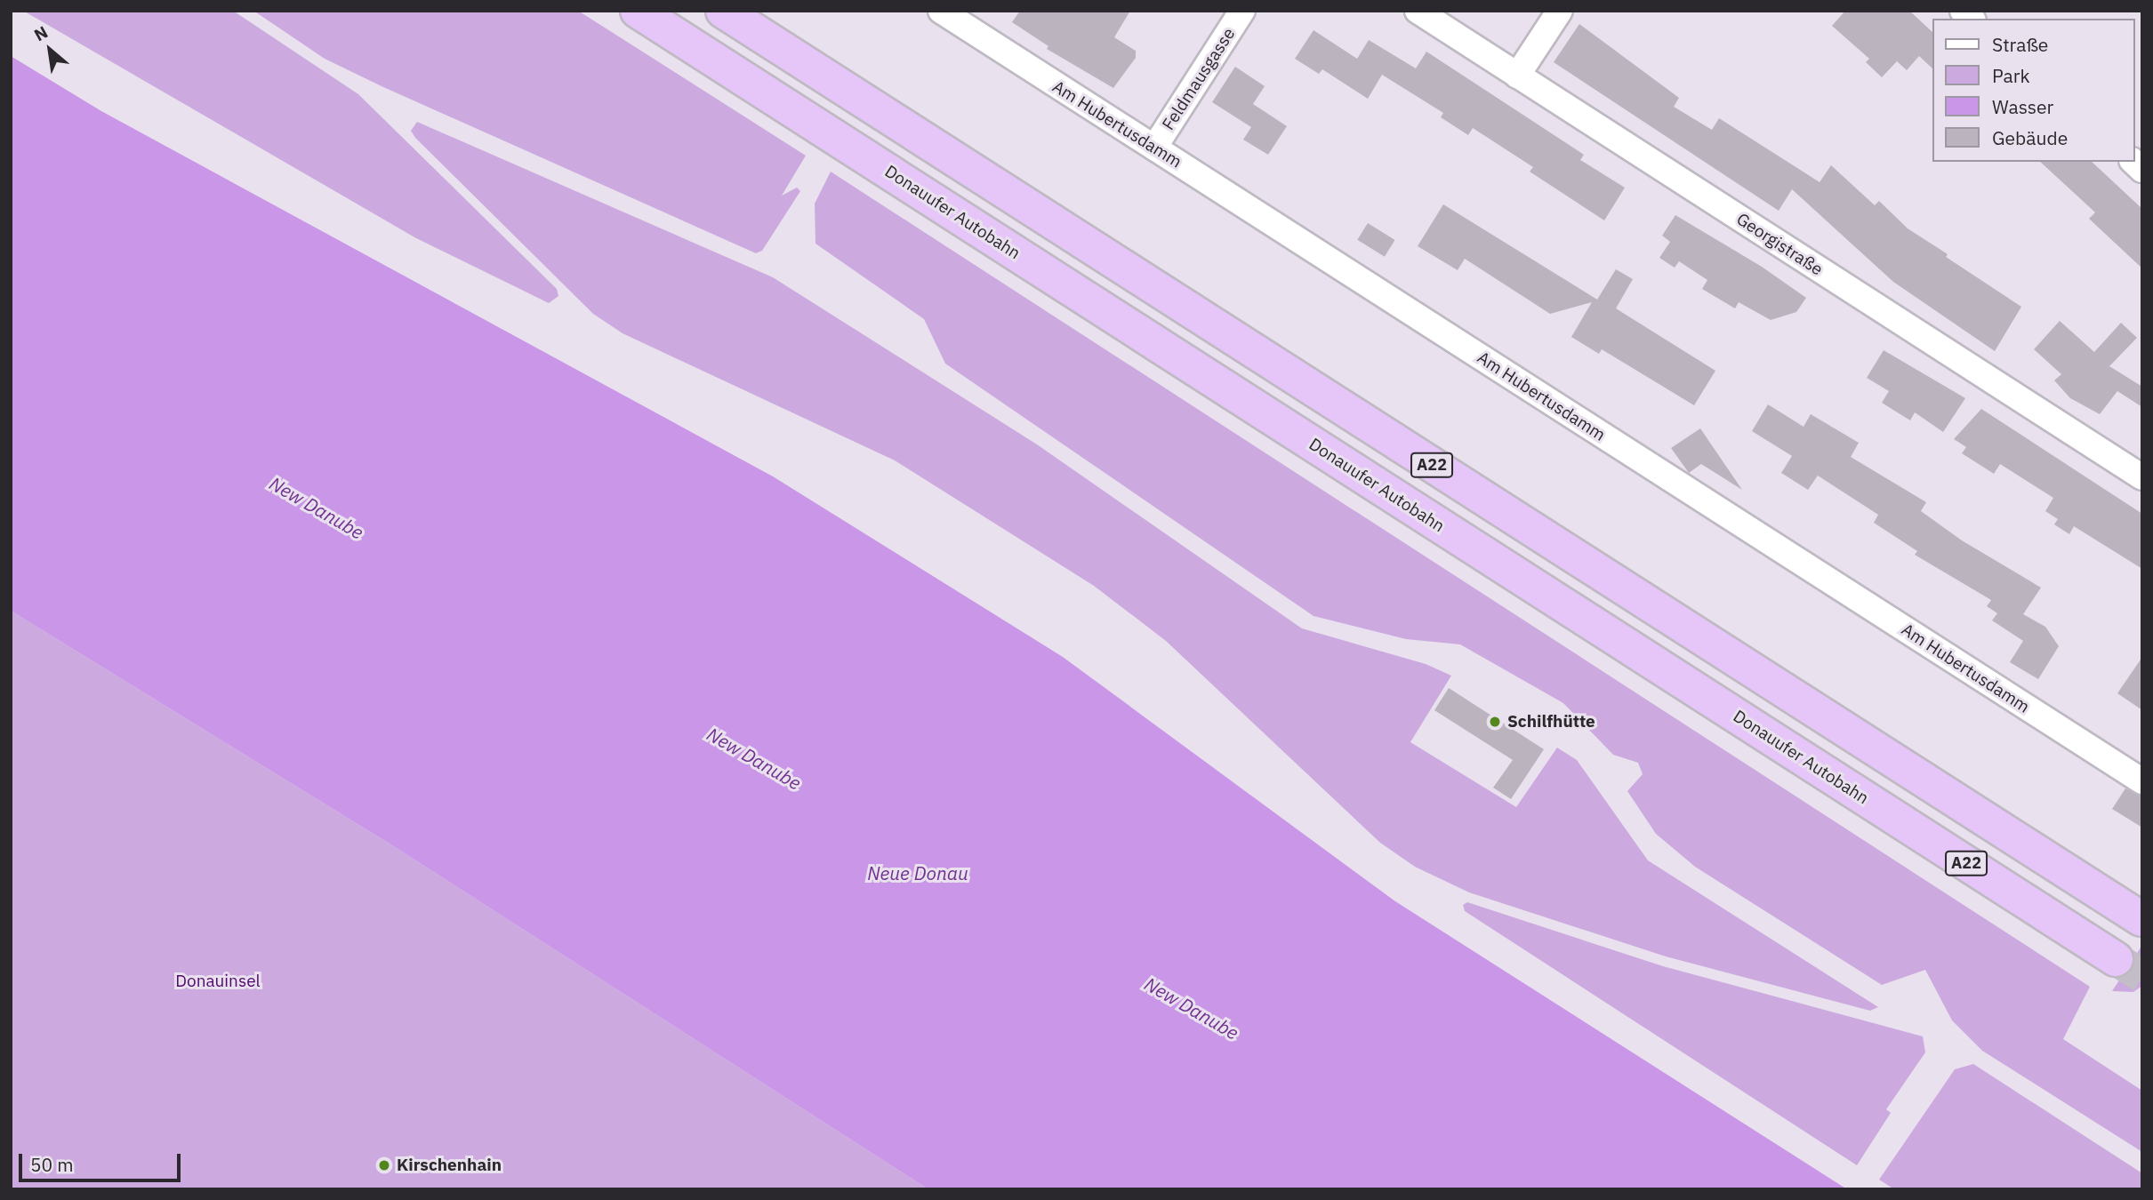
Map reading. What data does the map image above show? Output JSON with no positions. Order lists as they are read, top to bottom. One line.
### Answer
{"streets":{"highway":["Donauufer Autobahn","A22"],"street":["Feldmausgasse","Am Hubertusdamm","Georgistraße"]},"crossings":[["Feldmausgasse","Am Hubertusdamm"]],"water":["New Danube","Neue Donau"],"parks":["Donauinsel"],"places":["Schilfhütte","Kirschenhain"],"legend":["Straße","Park","Wasser","Gebäude"],"scale_bar":"50 m","north":"top left"}
